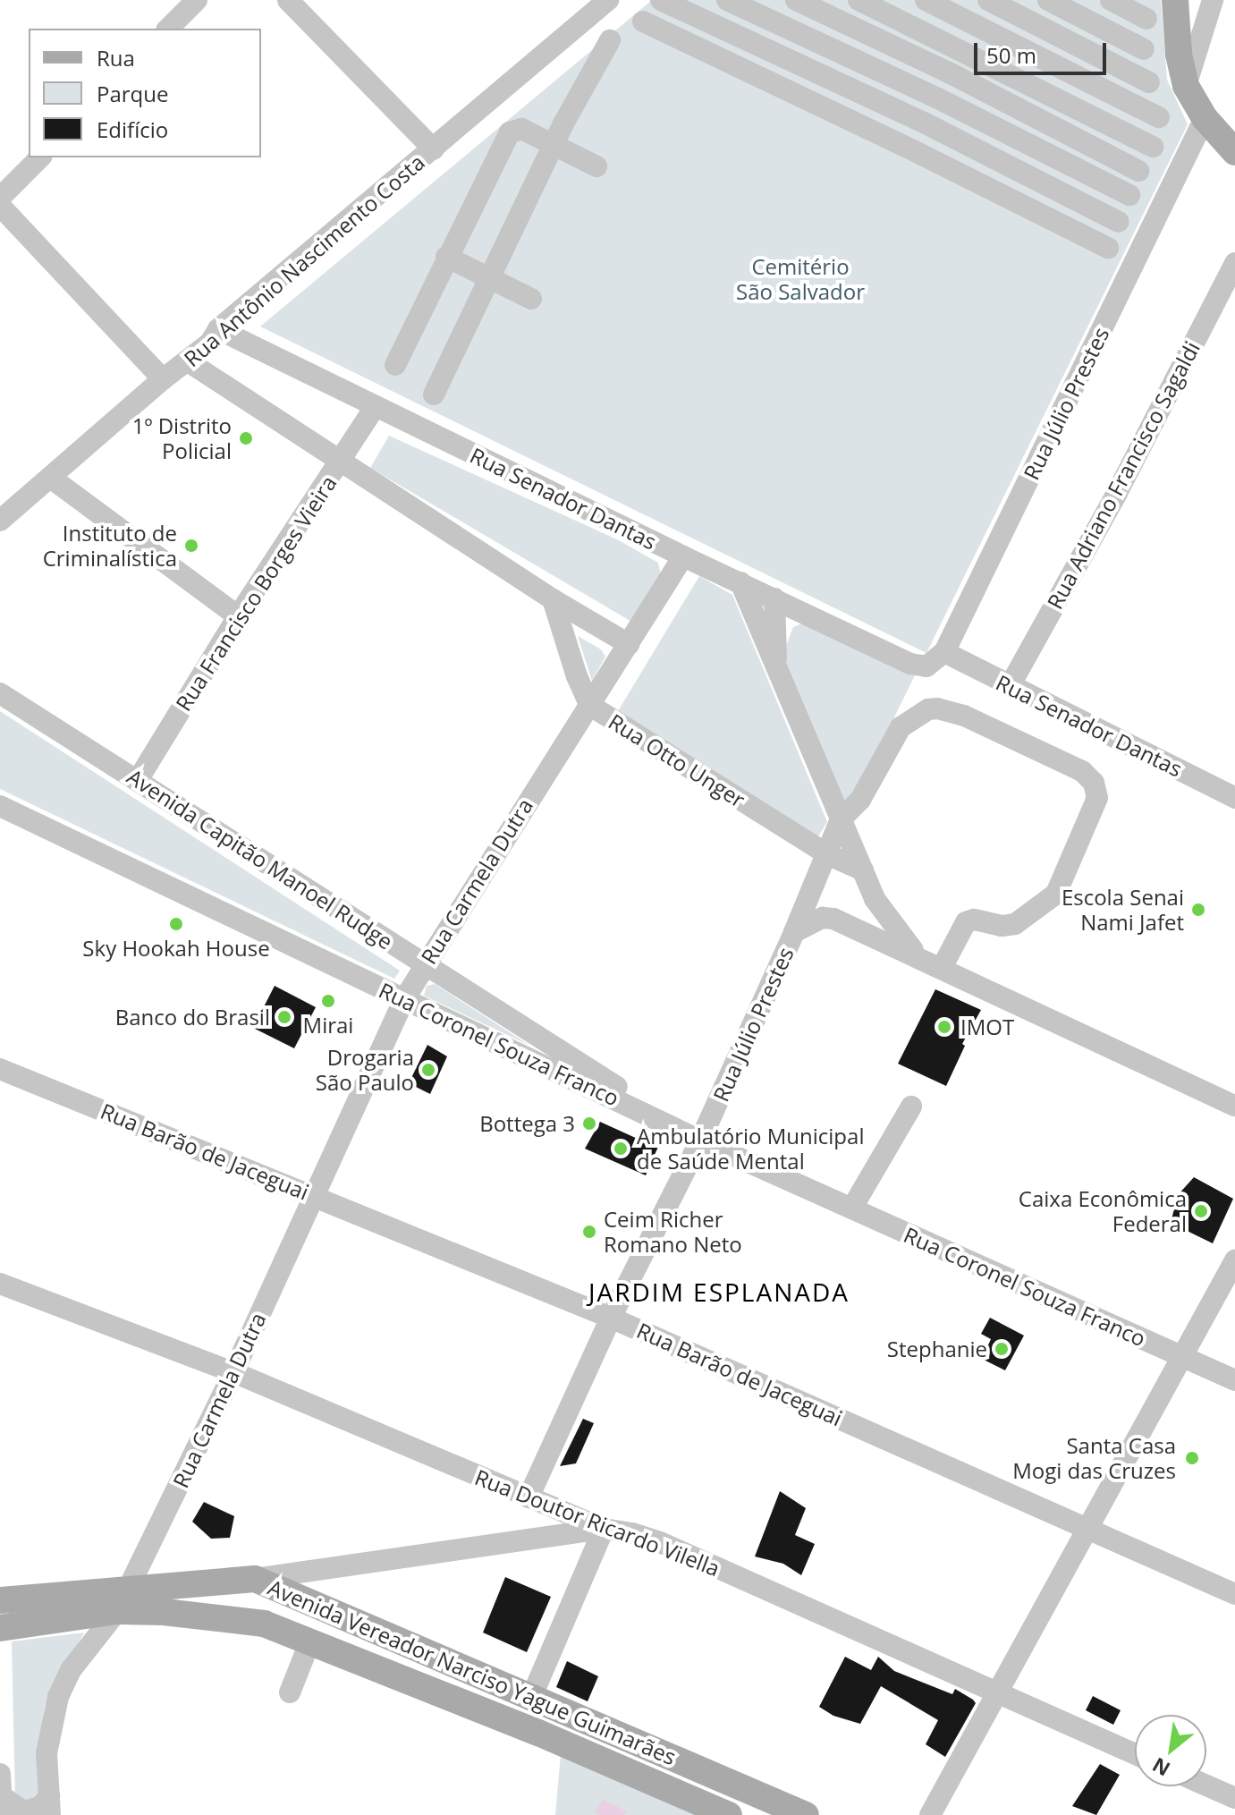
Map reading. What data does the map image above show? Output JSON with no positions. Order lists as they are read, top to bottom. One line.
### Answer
{"streets":{"main road":["Avenida Vereador Narciso Yague Guimarães"],"street":["Rua Antônio Nascimento Costa","Rua Júlio Prestes","Rua Adriano Francisco Sagaldi","Rua Senador Dantas","Rua Francisco Borges Vieira","Rua Otto Unger","Avenida Capitão Manoel Rudge","Rua Carmela Dutra","Rua Coronel Souza Franco","Rua Barão de Jaceguai","Rua Doutor Ricardo Vilella"]},"crossings":[["Rua Antônio Nascimento Costa","Rua Senador Dantas"],["Rua Júlio Prestes","Rua Senador Dantas"],["Rua Júlio Prestes","Rua Otto Unger"],["Rua Júlio Prestes","Avenida Capitão Manoel Rudge"],["Rua Júlio Prestes","Rua Coronel Souza Franco"],["Rua Júlio Prestes","Rua Barão de Jaceguai"],["Rua Júlio Prestes","Rua Doutor Ricardo Vilella"],["Rua Adriano Francisco Sagaldi","Rua Senador Dantas"],["Rua Senador Dantas","Rua Francisco Borges Vieira"],["Rua Senador Dantas","Rua Carmela Dutra"],["Rua Francisco Borges Vieira","Avenida Capitão Manoel Rudge"],["Rua Otto Unger","Rua Carmela Dutra"],["Avenida Capitão Manoel Rudge","Rua Carmela Dutra"],["Avenida Capitão Manoel Rudge","Rua Coronel Souza Franco"],["Rua Carmela Dutra","Rua Coronel Souza Franco"],["Rua Carmela Dutra","Rua Barão de Jaceguai"],["Rua Carmela Dutra","Rua Doutor Ricardo Vilella"],["Rua Carmela Dutra","Avenida Vereador Narciso Yague Guimarães"]],"districts":["JARDIM ESPLANADA"],"parks":["Cemitério São Salvador"],"places":["1º Distrito Policial","Instituto de Criminalística","Escola Senai Nami Jafet","Sky Hookah House","Mirai","Banco do Brasil","IMOT","Drogaria São Paulo","Bottega 3","Ambulatório Municipal de Saúde Mental","Caixa Econômica Federal","Ceim Richer Romano Neto","Stephanie","Santa Casa Mogi das Cruzes"],"legend":["Rua","Parque","Edifício"],"scale_bar":"50 m","north":"bottom left"}
